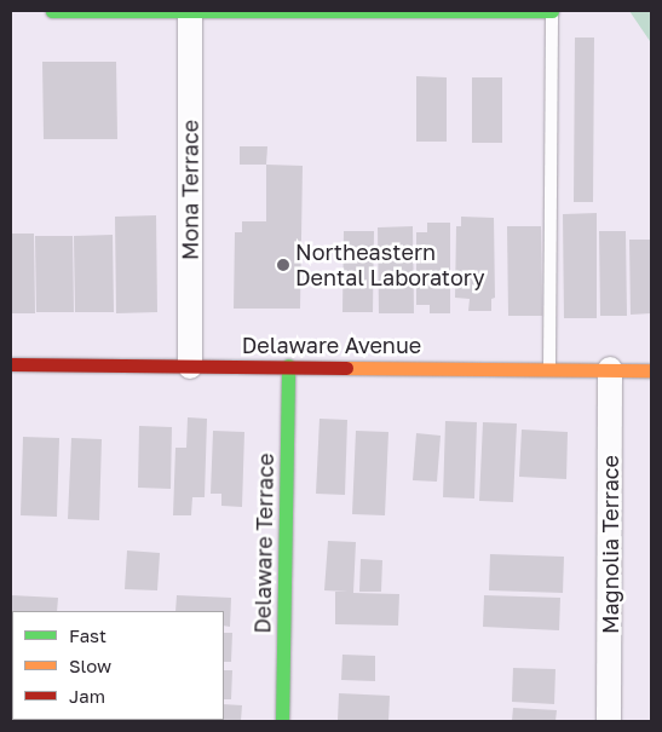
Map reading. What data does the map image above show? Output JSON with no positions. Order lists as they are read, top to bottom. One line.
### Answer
{"streets":{"street":["Mona Terrace","Delaware Avenue","Delaware Terrace","Magnolia Terrace"]},"crossings":[["Mona Terrace","Delaware Avenue"],["Delaware Avenue","Delaware Terrace"],["Delaware Avenue","Magnolia Terrace"]],"places":["Northeastern Dental Laboratory"],"legend":["Fast","Slow","Jam"]}
